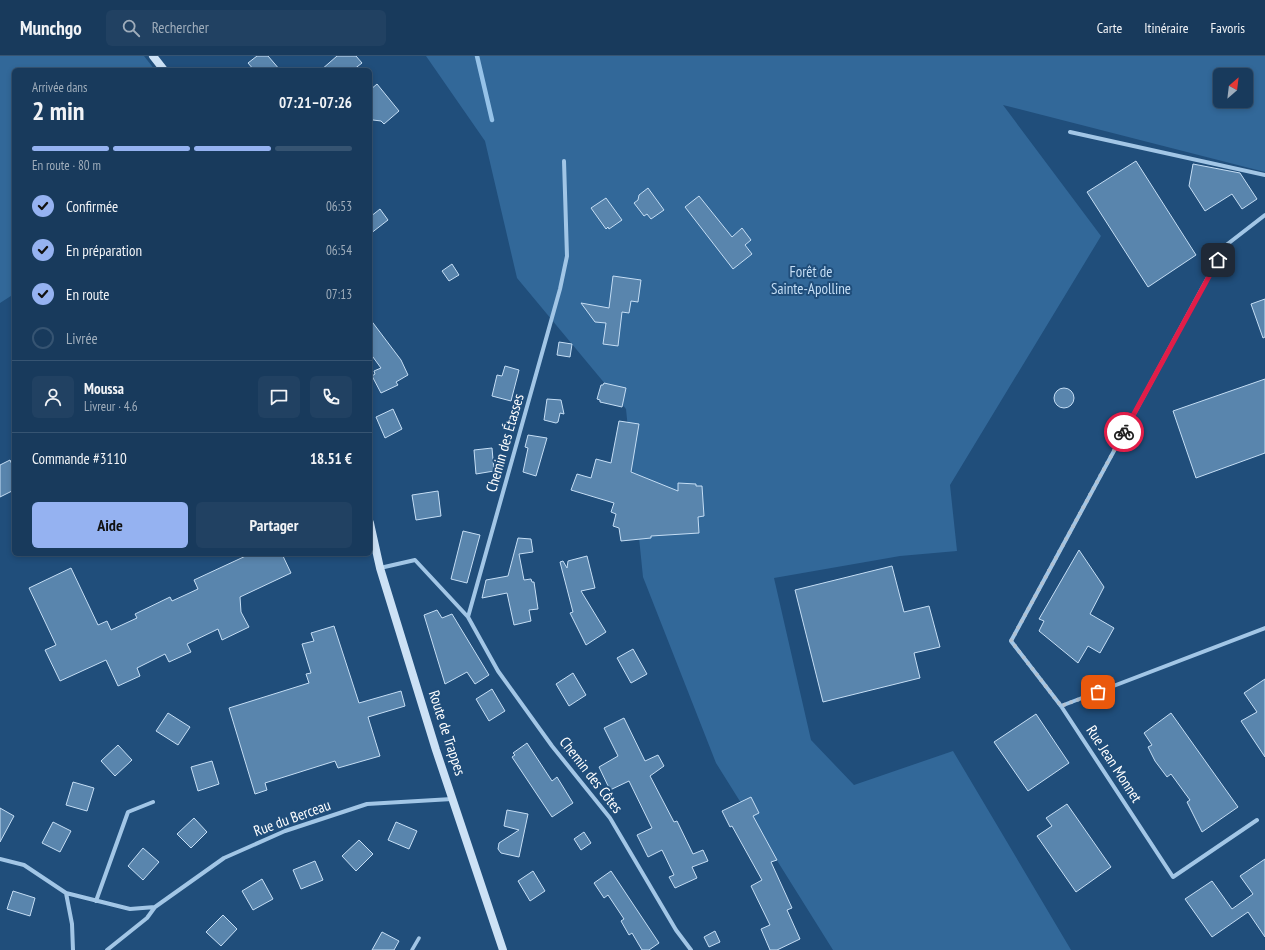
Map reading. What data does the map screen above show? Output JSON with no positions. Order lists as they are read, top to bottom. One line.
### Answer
{"streets":{"main road":["Route de Trappes"],"street":["Chemin des Étasses","Rue Jean Monnet","Chemin des Côtes","Rue du Berceau"]},"crossings":[["Chemin des Étasses","Chemin des Côtes"],["Route de Trappes","Rue du Berceau"]],"parks":["Forêt de Sainte-Apolline"],"north":"top right","page":{"header":"Munchgo","search":"Rechercher","nav":["Carte","Itinéraire","Favoris"],"heading":["2 min","Arrivée dans","07:21–07:26"],"panel":["Moussa","Livreur · 4.6","Commande #3110","18.51 €"],"bar":"En route · 80 m","list":[["Confirmée","06:53"],["En préparation","06:54"],["En route","07:13"],"Livrée"],"buttons":["Aide","Partager"]}}
